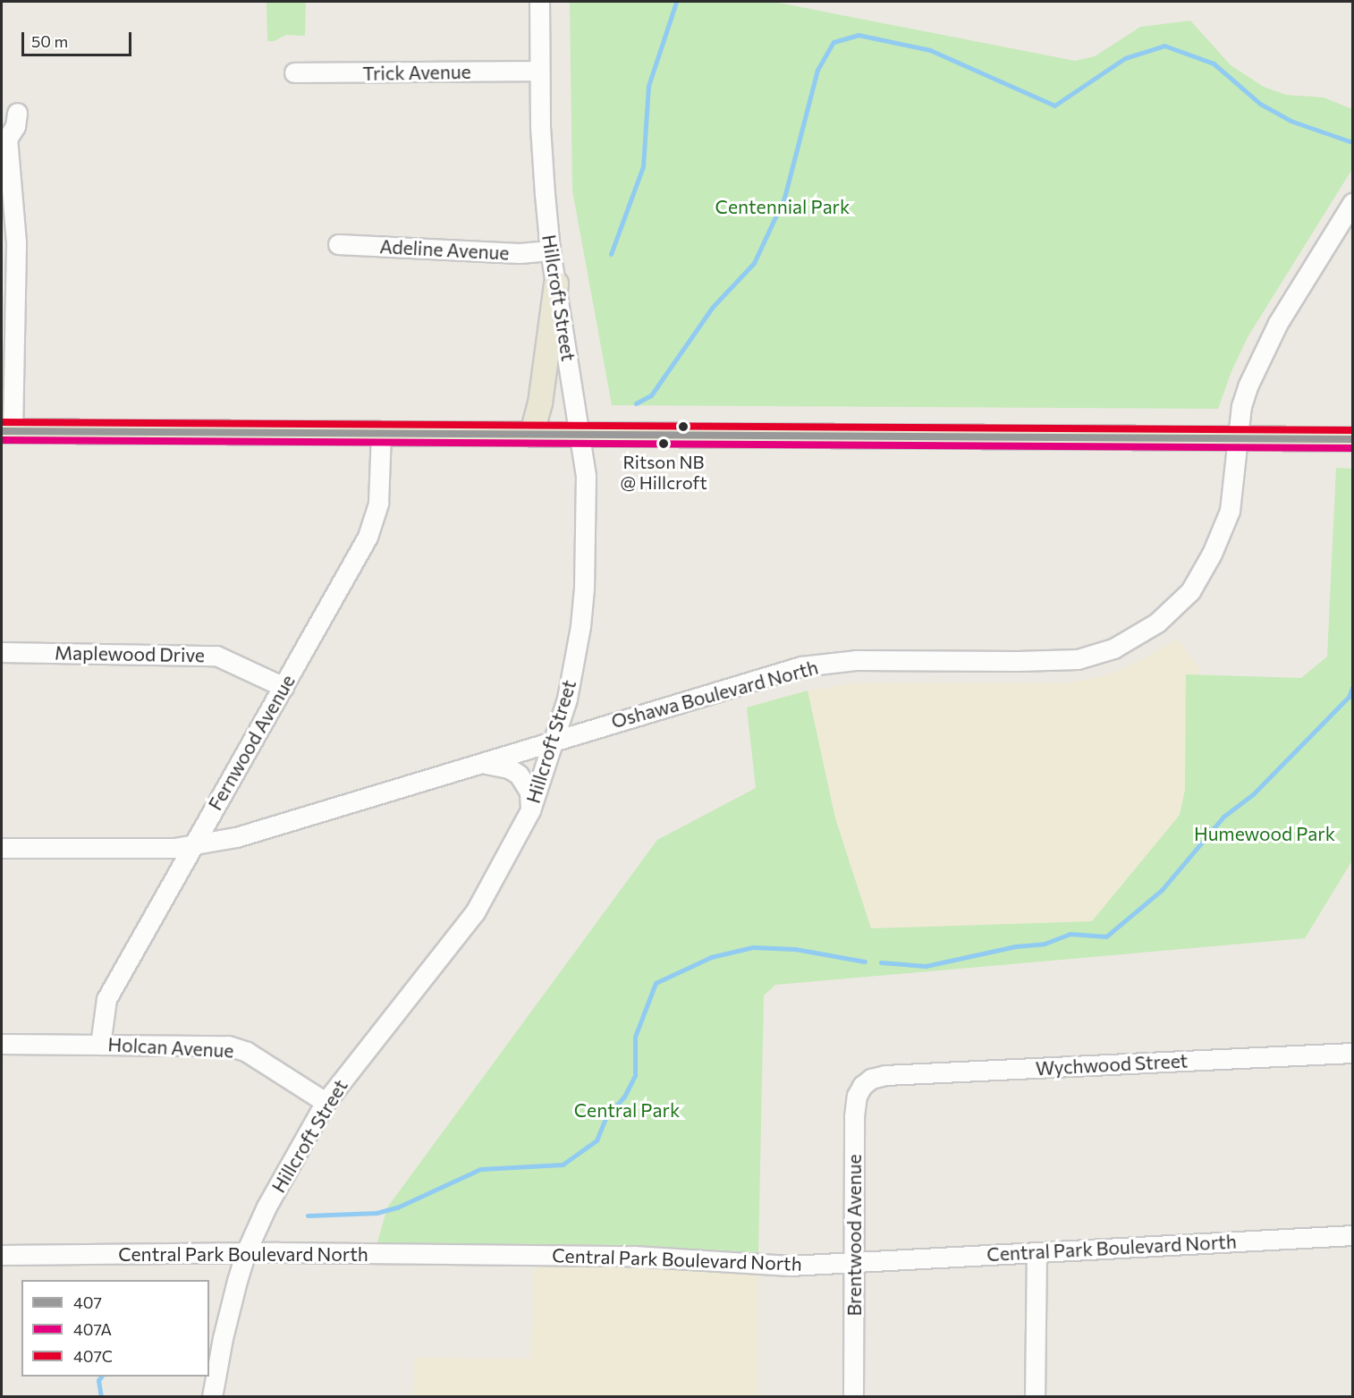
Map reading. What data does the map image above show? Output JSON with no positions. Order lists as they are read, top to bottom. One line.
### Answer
{"streets":{"street":["Trick Avenue","Adeline Avenue","Hillcroft Street","Maplewood Drive","Oshawa Boulevard North","Fernwood Avenue","Holcan Avenue","Wychwood Street","Brentwood Avenue","Central Park Boulevard North"]},"crossings":[["Trick Avenue","Hillcroft Street"],["Adeline Avenue","Hillcroft Street"],["Hillcroft Street","Oshawa Boulevard North"],["Hillcroft Street","Holcan Avenue"],["Hillcroft Street","Central Park Boulevard North"],["Maplewood Drive","Fernwood Avenue"],["Oshawa Boulevard North","Fernwood Avenue"],["Fernwood Avenue","Holcan Avenue"],["Wychwood Street","Brentwood Avenue"],["Brentwood Avenue","Central Park Boulevard North"]],"parks":["Centennial Park","Humewood Park","Central Park"],"places":["Ritson NB @ Hillcroft"],"lines":["transit line 407C","transit line 407","transit line 407A"],"legend":["407","407A","407C"],"scale_bar":"50 m"}
